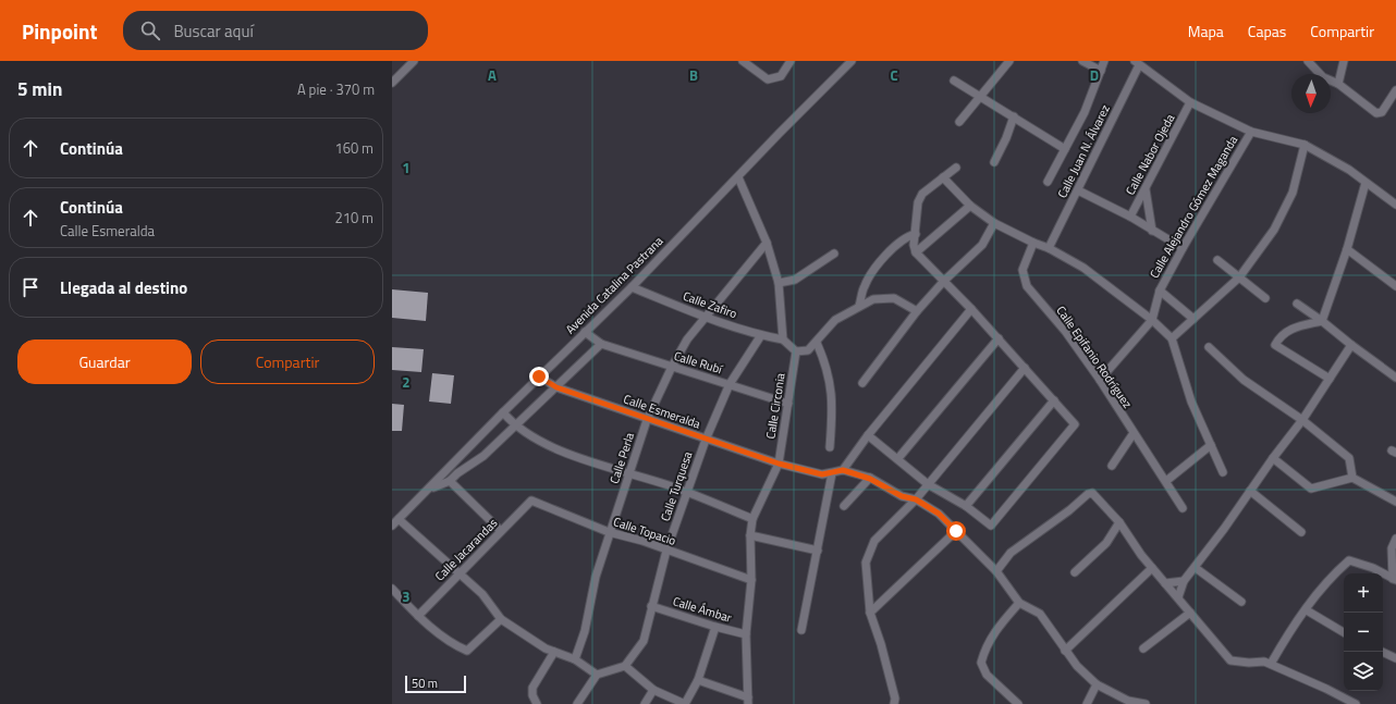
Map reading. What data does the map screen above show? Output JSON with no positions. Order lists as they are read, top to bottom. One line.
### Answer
{"streets":{"street":["Calle Juan N. Álvarez","Calle Nabor Ojeda","Calle Alejandro Gómez Maganda","Avenida Catalina Pastrana","Calle Zafiro","Calle Epifanio Rodríguez","Calle Rubí","Calle Circonia","Calle Esmeralda","Calle Perla","Calle Turquesa","Calle Topacio","Calle Jacarandas","Calle Ámbar"]},"crossings":[["Calle Alejandro Gómez Maganda","Calle Epifanio Rodríguez"],["Avenida Catalina Pastrana","Calle Zafiro"],["Avenida Catalina Pastrana","Calle Rubí"],["Avenida Catalina Pastrana","Calle Esmeralda"],["Calle Zafiro","Calle Perla"],["Calle Zafiro","Calle Turquesa"],["Calle Rubí","Calle Circonia"],["Calle Rubí","Calle Perla"],["Calle Rubí","Calle Turquesa"],["Calle Circonia","Calle Esmeralda"],["Calle Circonia","Calle Topacio"],["Calle Circonia","Calle Ámbar"],["Calle Esmeralda","Calle Perla"],["Calle Esmeralda","Calle Turquesa"],["Calle Perla","Calle Topacio"],["Calle Turquesa","Calle Topacio"],["Calle Turquesa","Calle Ámbar"],["Calle Topacio","Calle Jacarandas"]],"scale_bar":"50 m","north":"bottom","page":{"header":"Pinpoint","search":"Buscar aquí","nav":["Mapa","Capas","Compartir"],"heading":["5 min","A pie · 370 m"],"list":[["Continúa","160 m"],["Continúa","Calle Esmeralda","210 m"],"Llegada al destino"],"buttons":["Guardar","Compartir"],"map_buttons":["+","−"],"scale":"50 m"},"grid":{"columns":["A","B","C","D"],"rows":["1","2","3"]}}
